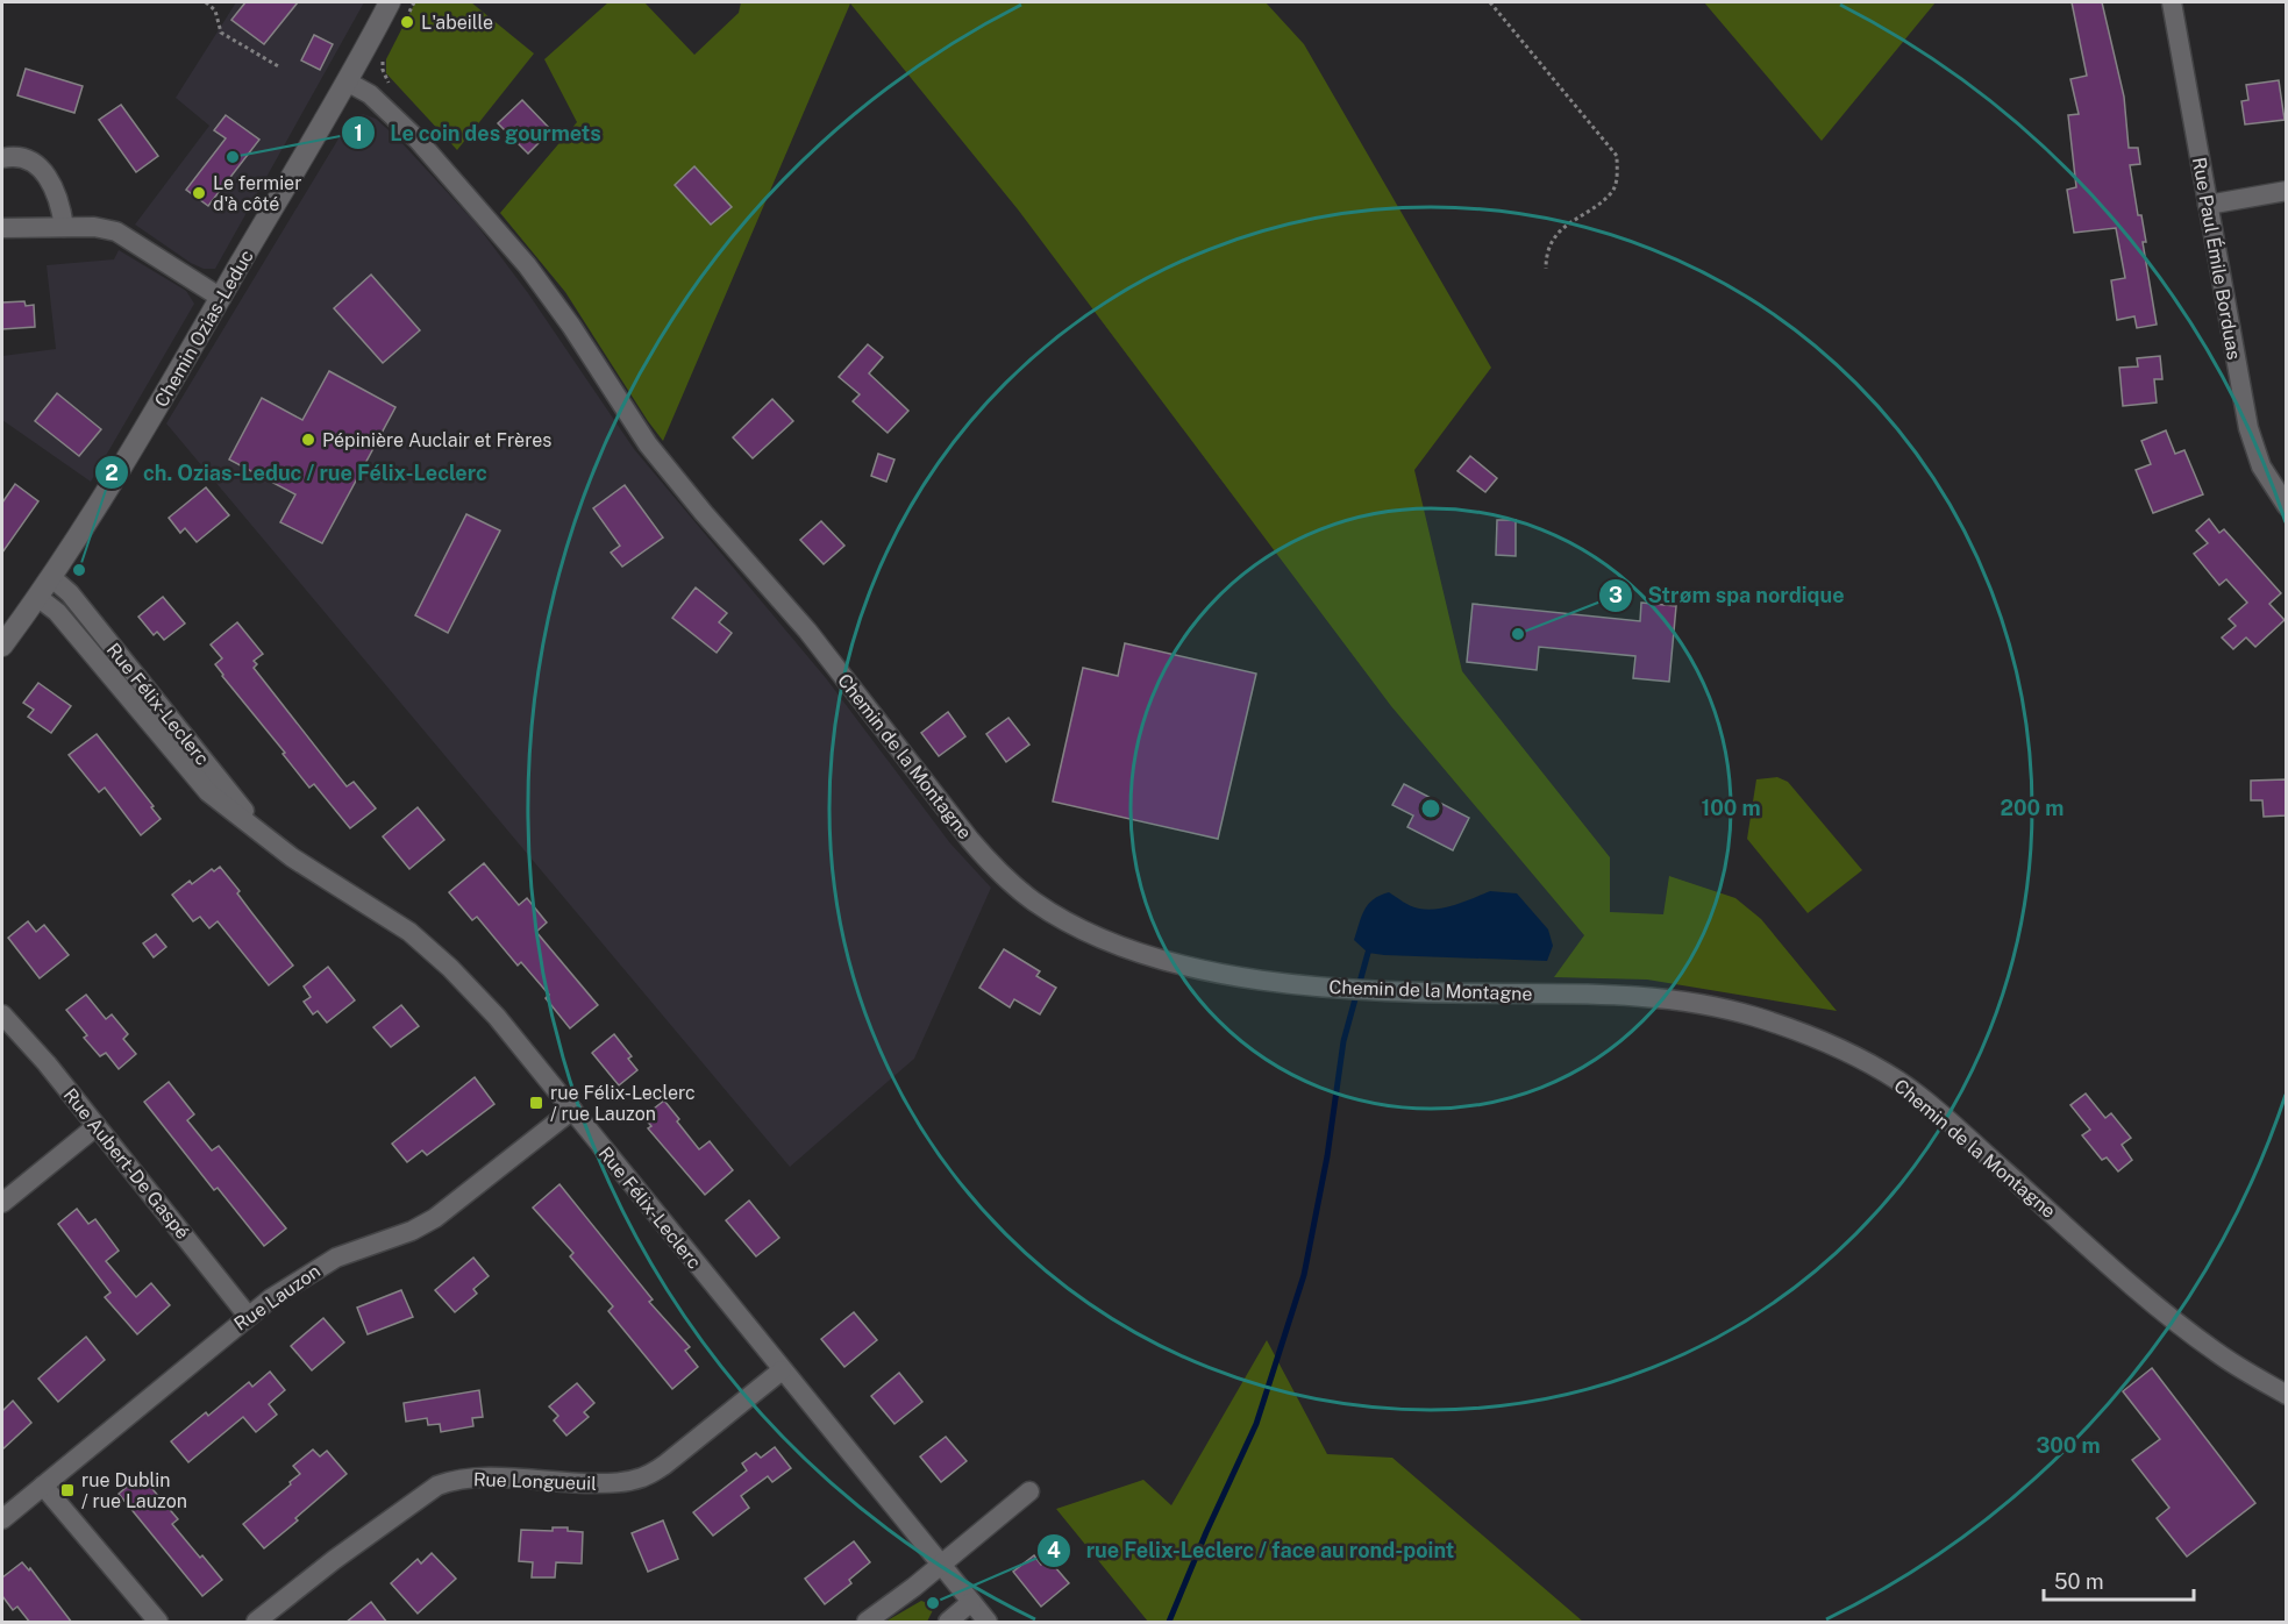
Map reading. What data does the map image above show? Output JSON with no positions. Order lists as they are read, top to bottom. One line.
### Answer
{"streets":{"street":["Rue Paul Émile Borduas","Chemin Ozias-Leduc","Rue Félix-Leclerc","Chemin de la Montagne","Rue Aubert-De Gaspé","Rue Lauzon","Rue Longueuil"]},"crossings":[["Chemin Ozias-Leduc","Rue Félix-Leclerc"],["Chemin Ozias-Leduc","Chemin de la Montagne"],["Rue Félix-Leclerc","Rue Lauzon"],["Rue Félix-Leclerc","Rue Longueuil"],["Rue Aubert-De Gaspé","Rue Lauzon"]],"places":{"other":["L'abeille","Le coin des gourmets","Le fermier d'à côté","Pépinière Auclair et Frères","ch. Ozias-Leduc / rue Félix-Leclerc","Strøm spa nordique","rue Felix-Leclerc / face au rond-point"],"transit":["rue Félix-Leclerc / rue Lauzon","rue Dublin / rue Lauzon"]},"scale_bar":"50 m","rings":["100 m","200 m","300 m"]}
